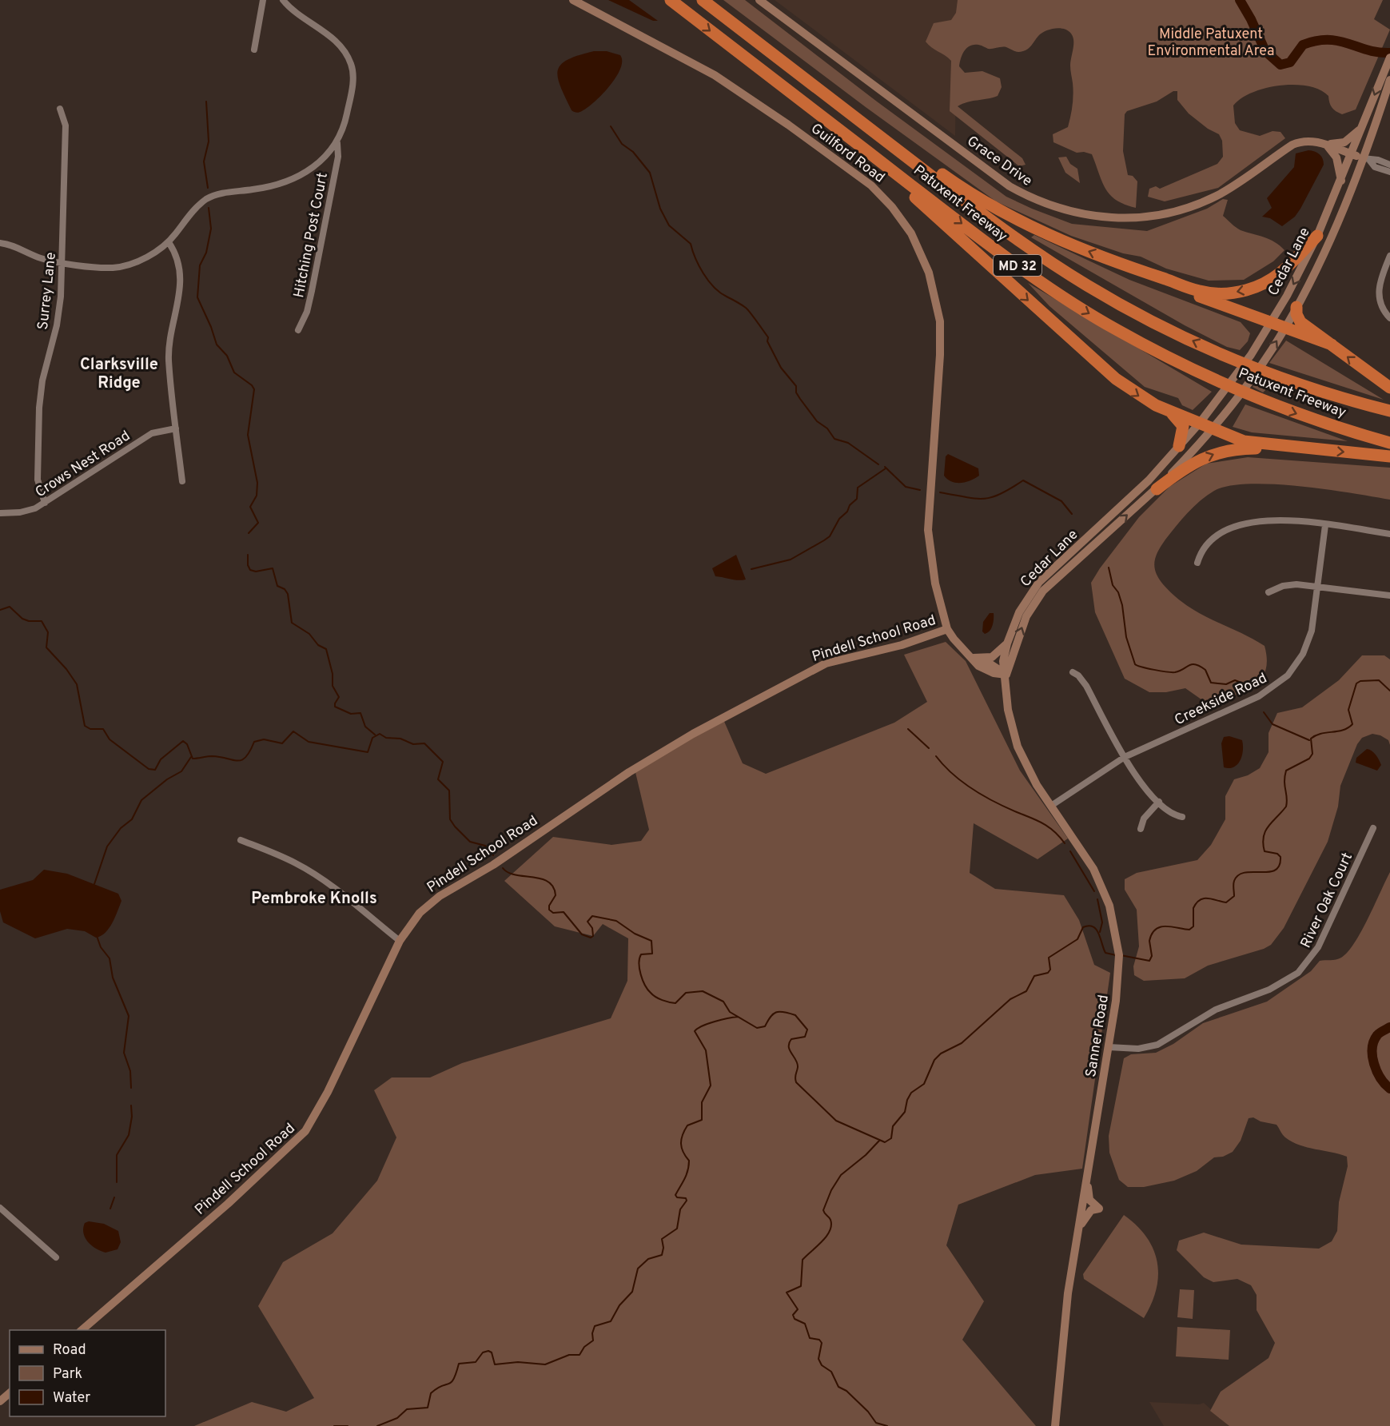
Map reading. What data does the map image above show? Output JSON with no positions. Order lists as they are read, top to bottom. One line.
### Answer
{"streets":{"highway":["Patuxent Freeway","MD 32"],"main road":["Guilford Road","Grace Drive","Cedar Lane","Pindell School Road","Sanner Road"],"street":["Hitching Post Court","Surrey Lane","Crows Nest Road","Creekside Road","River Oak Court"]},"crossings":[["Guilford Road","Cedar Lane"],["Guilford Road","Pindell School Road"],["Guilford Road","Sanner Road"],["Grace Drive","Cedar Lane"],["Cedar Lane","Sanner Road"],["Surrey Lane","Crows Nest Road"],["Creekside Road","Sanner Road"],["River Oak Court","Sanner Road"]],"districts":["Clarksville Ridge","Pembroke Knolls"],"parks":["Middle Patuxent Environmental Area"],"legend":["Road","Park","Water"]}
